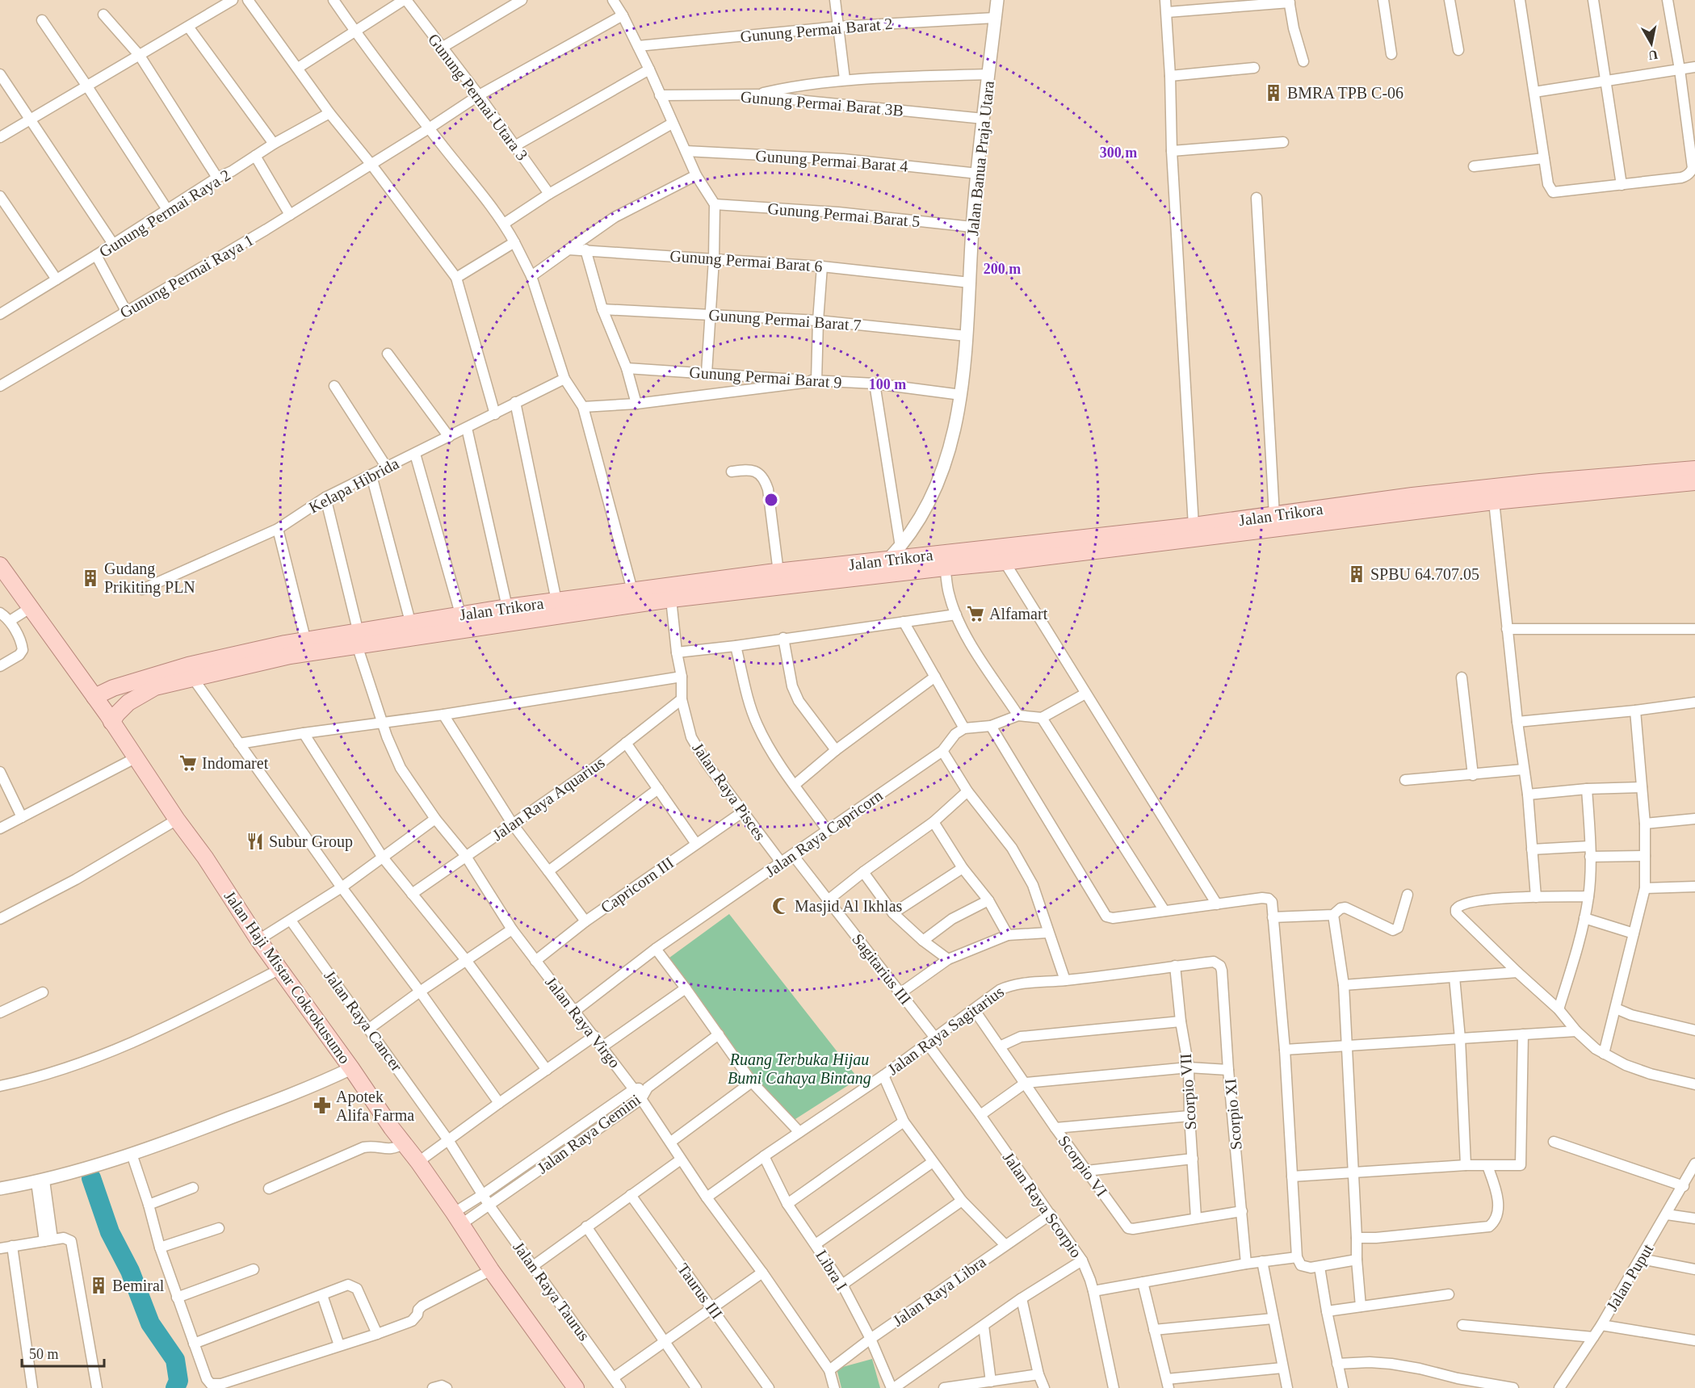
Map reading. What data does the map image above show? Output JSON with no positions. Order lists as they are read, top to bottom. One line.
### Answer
{"streets":{"main road":["Jalan Trikora","Jalan Haji Mistar Cokrokusumo"],"street":["Gunung Permai Barat 2","Gunung Permai Utara 3","Gunung Permai Barat 3B","Jalan Banua Praja Utara","Gunung Permai Barat 4","Gunung Permai Raya 2","Gunung Permai Barat 5","Gunung Permai Barat 6","Gunung Permai Raya 1","Gunung Permai Barat 7","Gunung Permai Barat 9","Kelapa Hibrida","Jalan Raya Pisces","Jalan Raya Aquarius","Jalan Raya Capricorn","Capricorn III","Sagitarius III","Jalan Raya Cancer","Jalan Raya Virgo","Jalan Raya Sagitarius","Scorpio VII","Scorpio XI","Jalan Raya Gemini","Scorpio VI","Jalan Raya Scorpio","Libra I","Jalan Puput","Jalan Raya Taurus","Taurus III","Jalan Raya Libra"]},"crossings":[["Gunung Permai Barat 2","Jalan Banua Praja Utara"],["Gunung Permai Utara 3","Gunung Permai Raya 1"],["Gunung Permai Barat 3B","Jalan Banua Praja Utara"],["Jalan Banua Praja Utara","Gunung Permai Barat 4"],["Jalan Banua Praja Utara","Gunung Permai Barat 5"],["Jalan Banua Praja Utara","Gunung Permai Barat 6"],["Jalan Banua Praja Utara","Gunung Permai Barat 7"],["Jalan Banua Praja Utara","Gunung Permai Barat 9"],["Jalan Banua Praja Utara","Jalan Trikora"],["Kelapa Hibrida","Jalan Raya Virgo"],["Jalan Trikora","Jalan Raya Pisces"],["Jalan Trikora","Jalan Haji Mistar Cokrokusumo"],["Jalan Trikora","Jalan Raya Virgo"],["Jalan Raya Pisces","Jalan Raya Aquarius"],["Jalan Raya Pisces","Jalan Raya Capricorn"],["Jalan Raya Pisces","Capricorn III"],["Jalan Raya Aquarius","Jalan Raya Virgo"],["Jalan Raya Capricorn","Sagitarius III"],["Jalan Raya Capricorn","Jalan Raya Virgo"],["Capricorn III","Jalan Raya Virgo"],["Sagitarius III","Jalan Raya Sagitarius"],["Sagitarius III","Jalan Raya Scorpio"],["Jalan Haji Mistar Cokrokusumo","Jalan Raya Gemini"],["Jalan Raya Cancer","Jalan Raya Gemini"],["Jalan Raya Cancer","Jalan Raya Taurus"],["Jalan Raya Virgo","Jalan Raya Sagitarius"],["Jalan Raya Virgo","Jalan Raya Gemini"],["Jalan Raya Virgo","Jalan Raya Libra"],["Jalan Raya Sagitarius","Scorpio VII"],["Jalan Raya Sagitarius","Scorpio XI"],["Jalan Raya Sagitarius","Scorpio VI"],["Jalan Raya Sagitarius","Jalan Raya Scorpio"],["Jalan Raya Sagitarius","Libra I"],["Scorpio VII","Scorpio VI"],["Scorpio XI","Scorpio VI"],["Jalan Raya Gemini","Jalan Raya Taurus"],["Jalan Raya Scorpio","Jalan Raya Libra"],["Libra I","Jalan Raya Libra"]],"parks":["Ruang Terbuka Hijau Bumi Cahaya Bintang"],"places":{"building":["BMRA TPB C-06","SPBU 64.707.05","Gudang Prikiting PLN","Bemiral"],"supermarket":["Alfamart","Indomaret"],"restaurant":["Subur Group"],"mosque":["Masjid Al Ikhlas"],"pharmacy":["Apotek Alifa Farma"]},"scale_bar":"50 m","north":"bottom","rings":["300 m","200 m","100 m"]}
